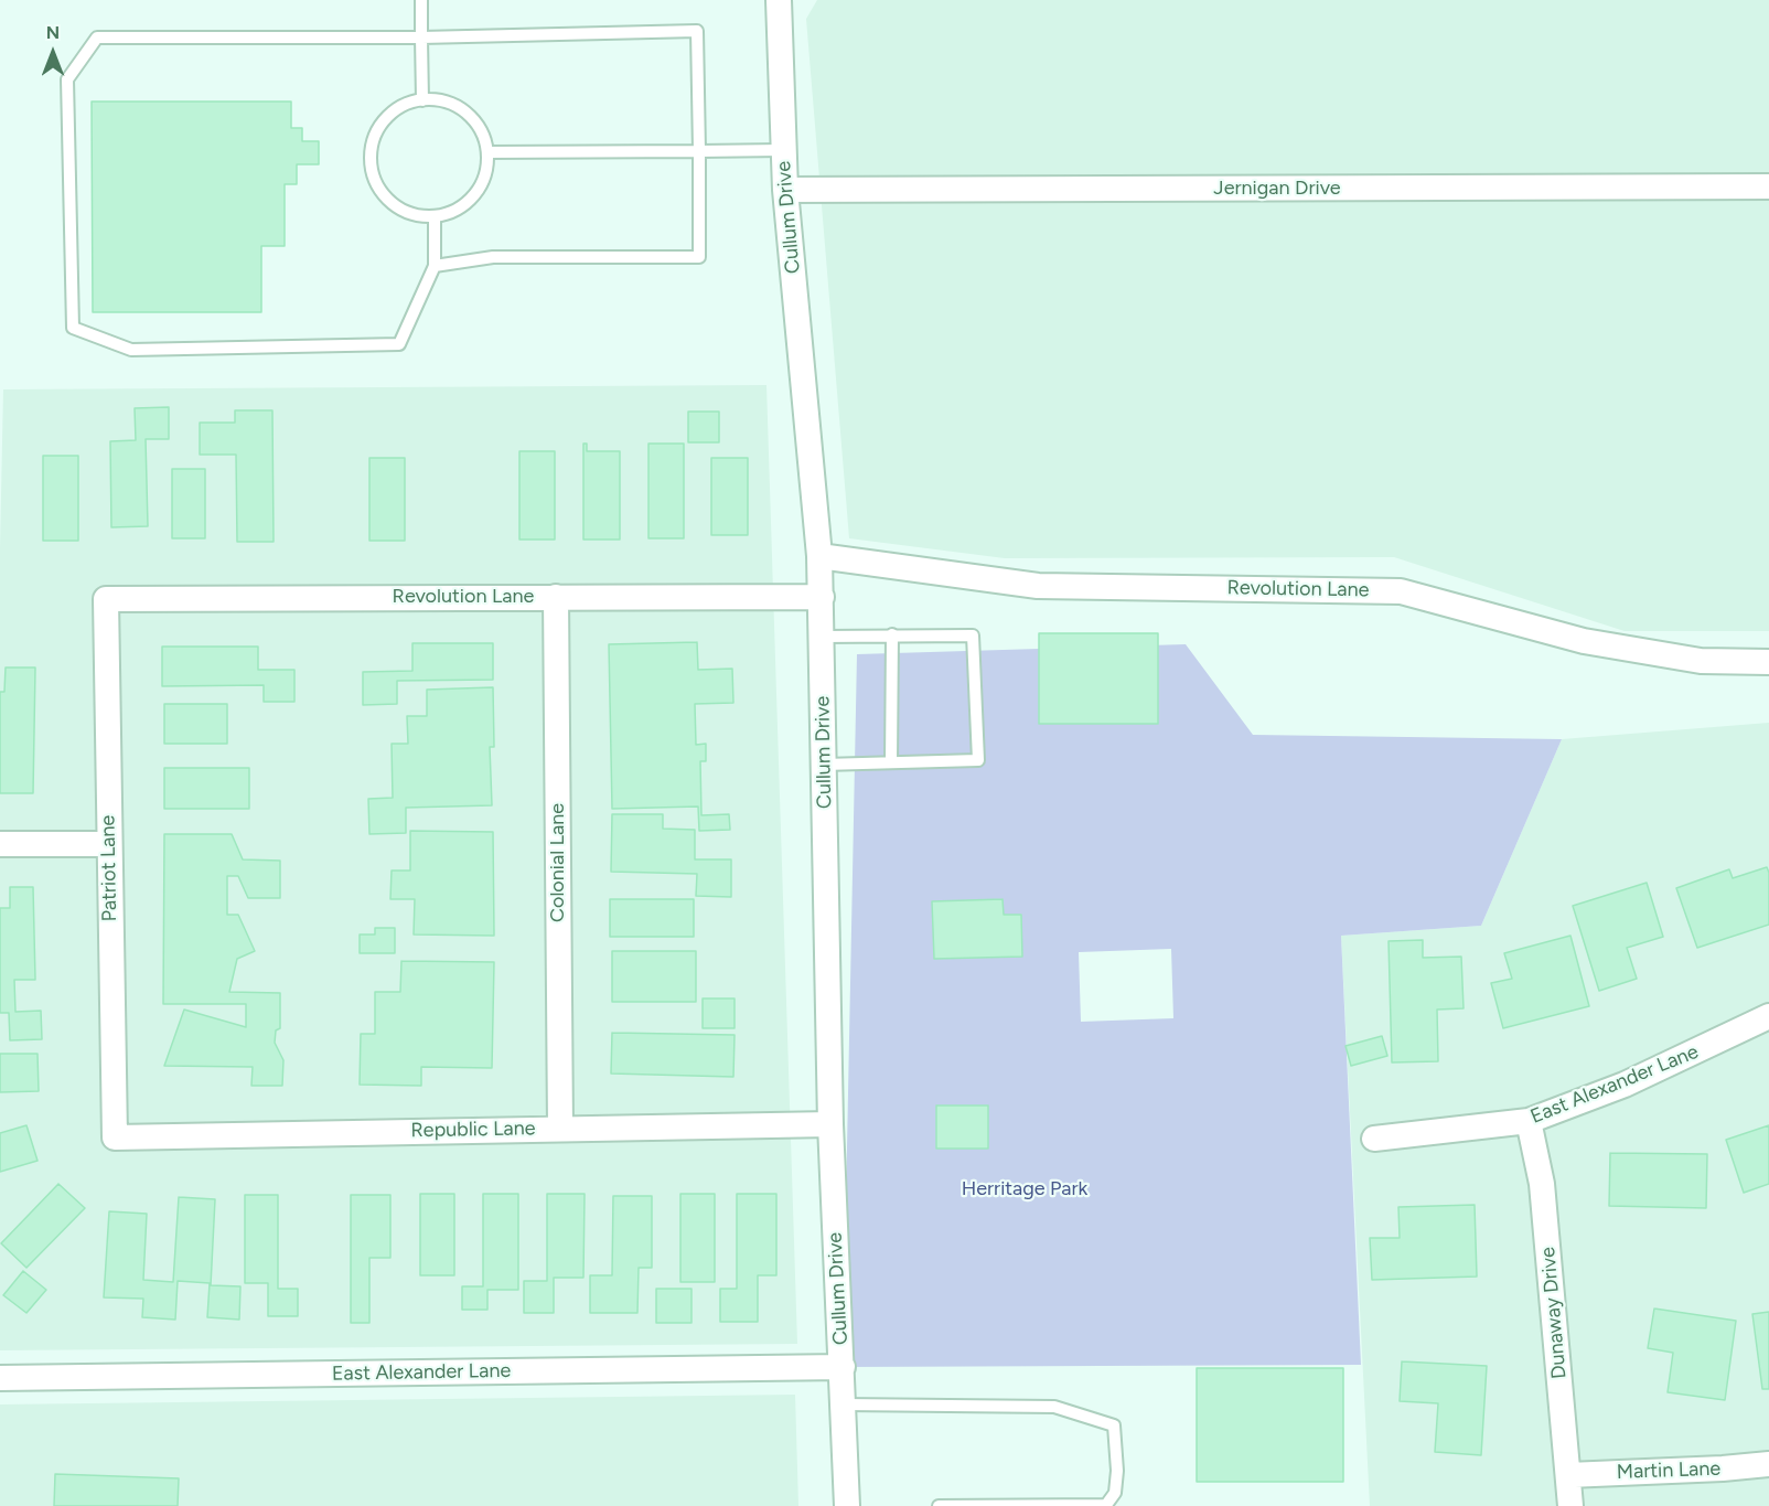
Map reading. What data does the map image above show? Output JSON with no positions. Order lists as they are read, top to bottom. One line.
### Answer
{"streets":{"street":["Jernigan Drive","Cullum Drive","Revolution Lane","Colonial Lane","Patriot Lane","East Alexander Lane","Republic Lane","Dunaway Drive","Martin Lane"]},"crossings":[["Jernigan Drive","Cullum Drive"],["Cullum Drive","Revolution Lane"],["Cullum Drive","East Alexander Lane"],["Cullum Drive","Republic Lane"],["Revolution Lane","Colonial Lane"],["Revolution Lane","Patriot Lane"],["Colonial Lane","Republic Lane"],["Patriot Lane","Republic Lane"],["East Alexander Lane","Dunaway Drive"],["Dunaway Drive","Martin Lane"]],"parks":["Herritage Park"],"north":"top"}
